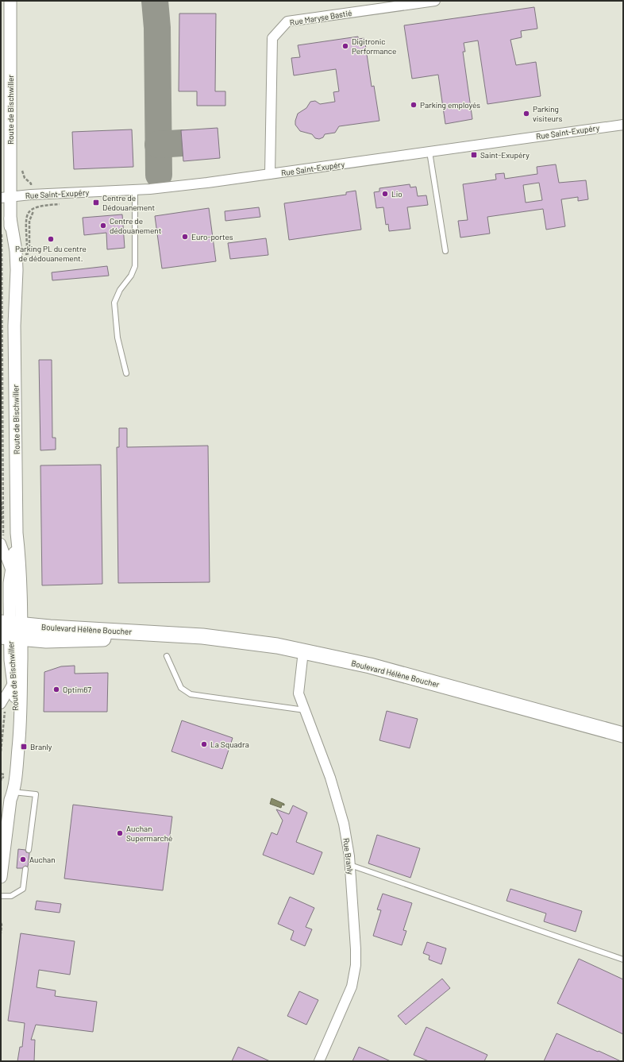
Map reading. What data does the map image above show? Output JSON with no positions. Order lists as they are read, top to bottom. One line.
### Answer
{"streets":{"main road":["Boulevard Hélène Boucher"],"street":["Rue Maryse Bastié","Route de Bischwiller","Rue Saint-Exupéry","Rue Branly"]},"crossings":[["Rue Maryse Bastié","Rue Saint-Exupéry"],["Route de Bischwiller","Rue Saint-Exupéry"],["Route de Bischwiller","Boulevard Hélène Boucher"],["Boulevard Hélène Boucher","Rue Branly"]],"places":{"other":["Digitronic Performance","Parking employés","Parking visiteurs","Lio","Centre de dédouanement","Euro-portes","Parking PL du centre de dédouanement.","Optim67","La Squadra","Auchan Supermarché","Auchan"],"transit":["Saint-Exupéry","Centre de Dédouanement","Branly"]}}
